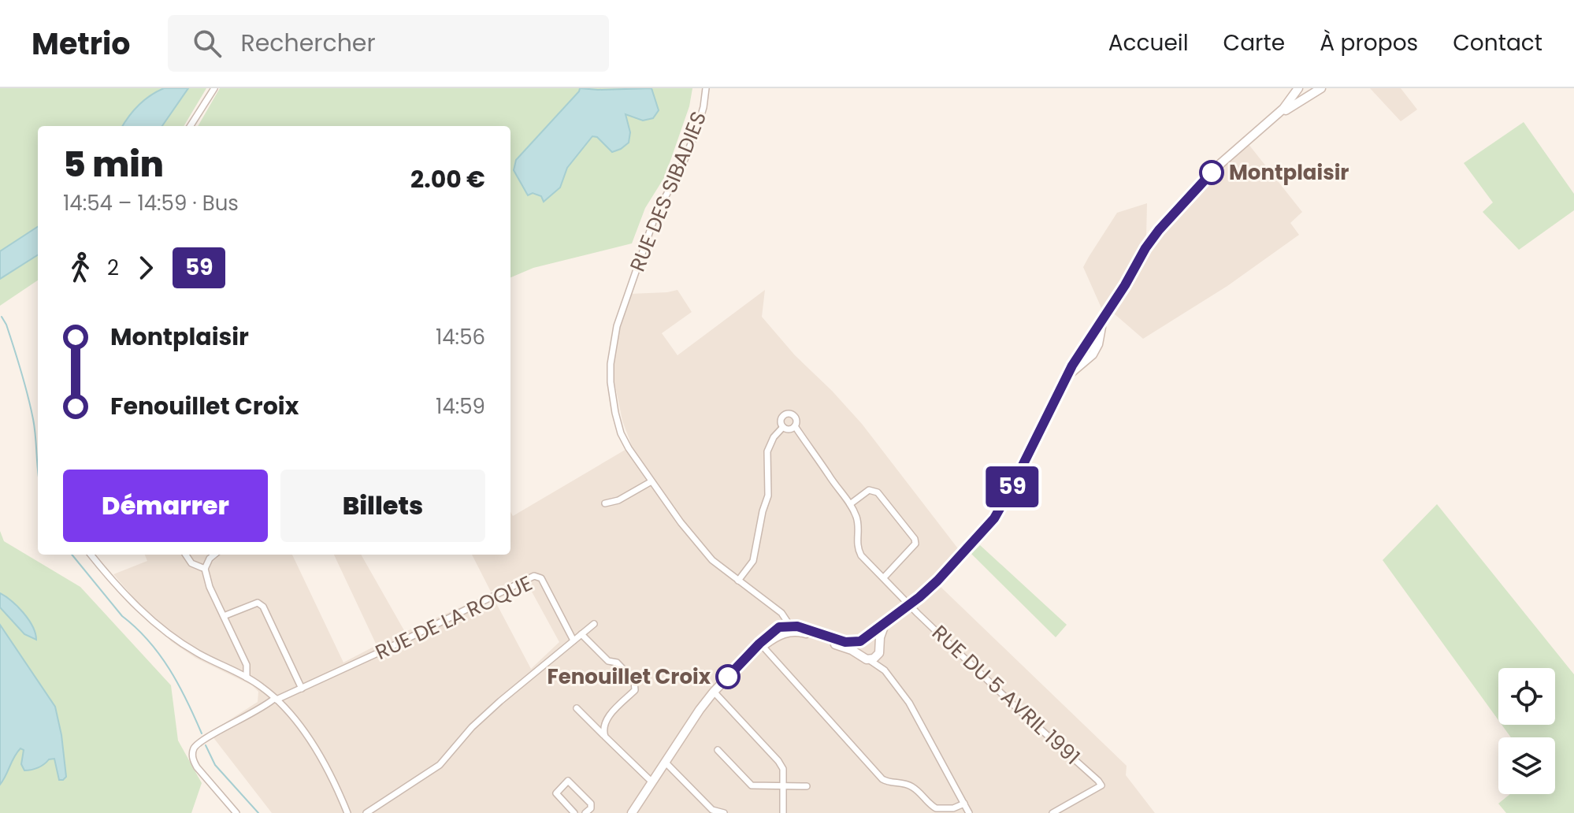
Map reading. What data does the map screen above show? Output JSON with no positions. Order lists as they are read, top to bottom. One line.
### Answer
{"streets":{"street":["RUE DES SIBADIES","RUE DE LA ROQUE","RUE DU 5 AVRIL 1991"]},"places":["Montplaisir","Fenouillet Croix"],"lines":["bus line 59"],"page":{"header":"Metrio","search":"Rechercher","nav":["Accueil","Carte","À propos","Contact"],"on_map":"59","heading":["5 min","14:54 – 14:59 · Bus","2.00 €"],"legs":["2","59"],"list":[{"name":"Montplaisir","value":"14:56"},{"name":"Fenouillet Croix","value":"14:59"}],"buttons":["Démarrer","Billets"]}}
